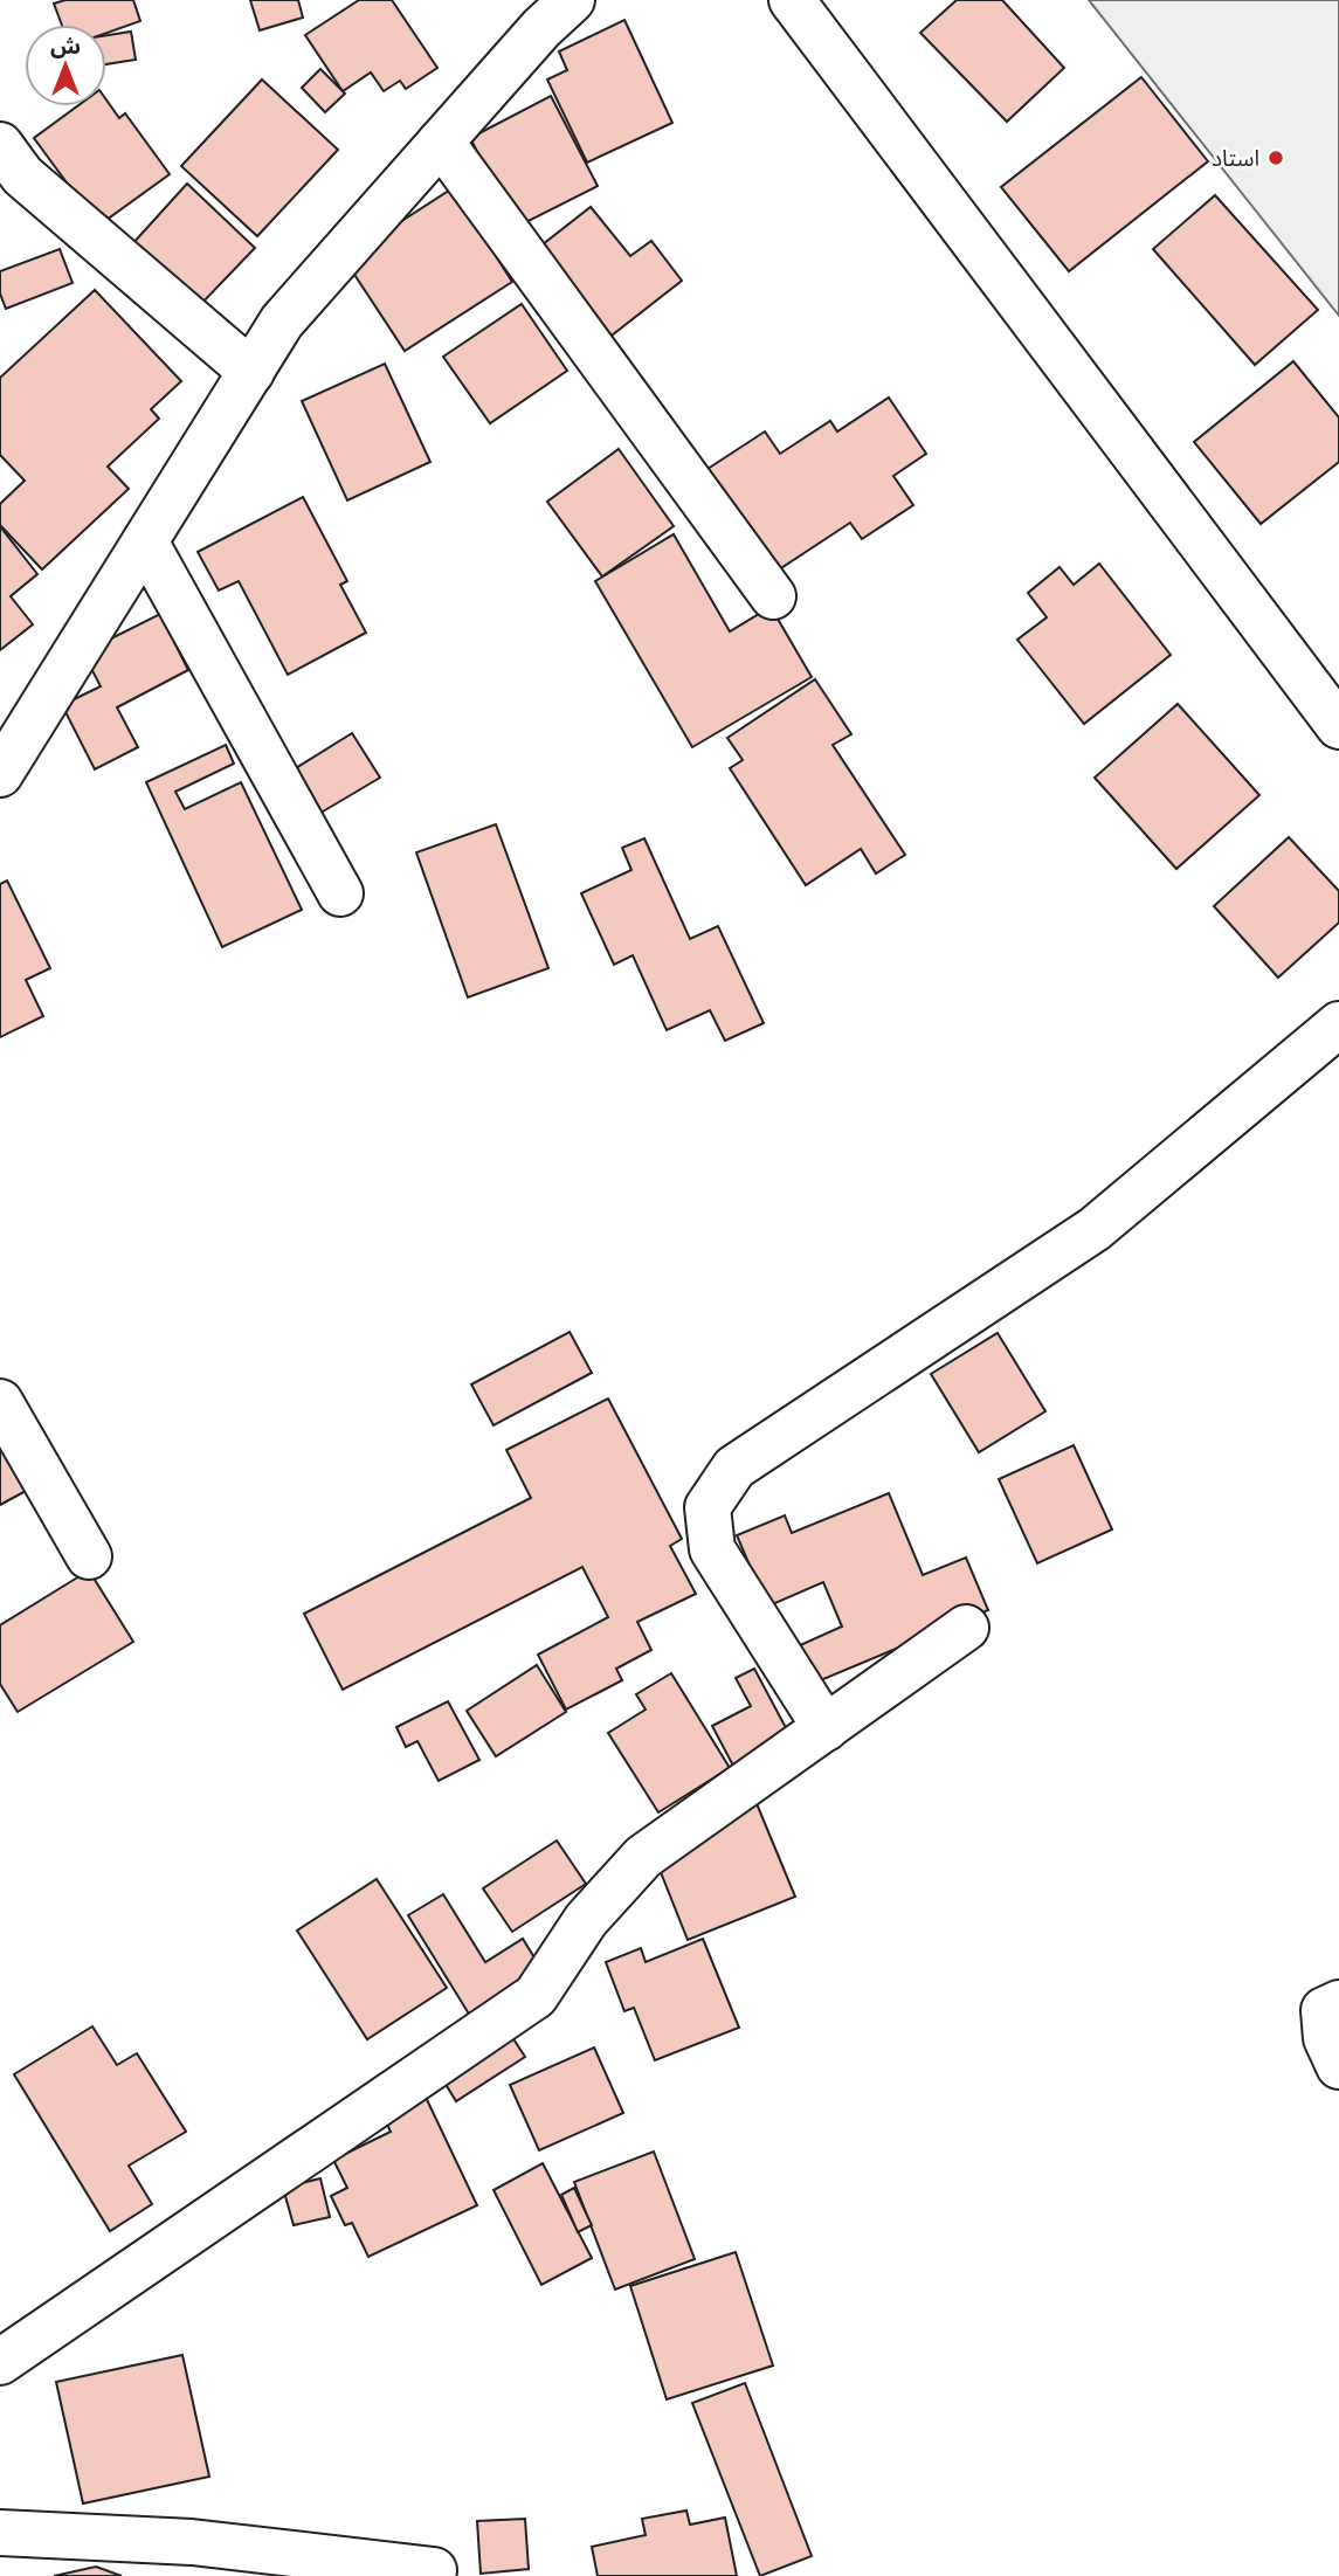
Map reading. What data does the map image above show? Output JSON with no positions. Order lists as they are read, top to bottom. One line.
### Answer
{"places":["استاد"],"north":"top"}
